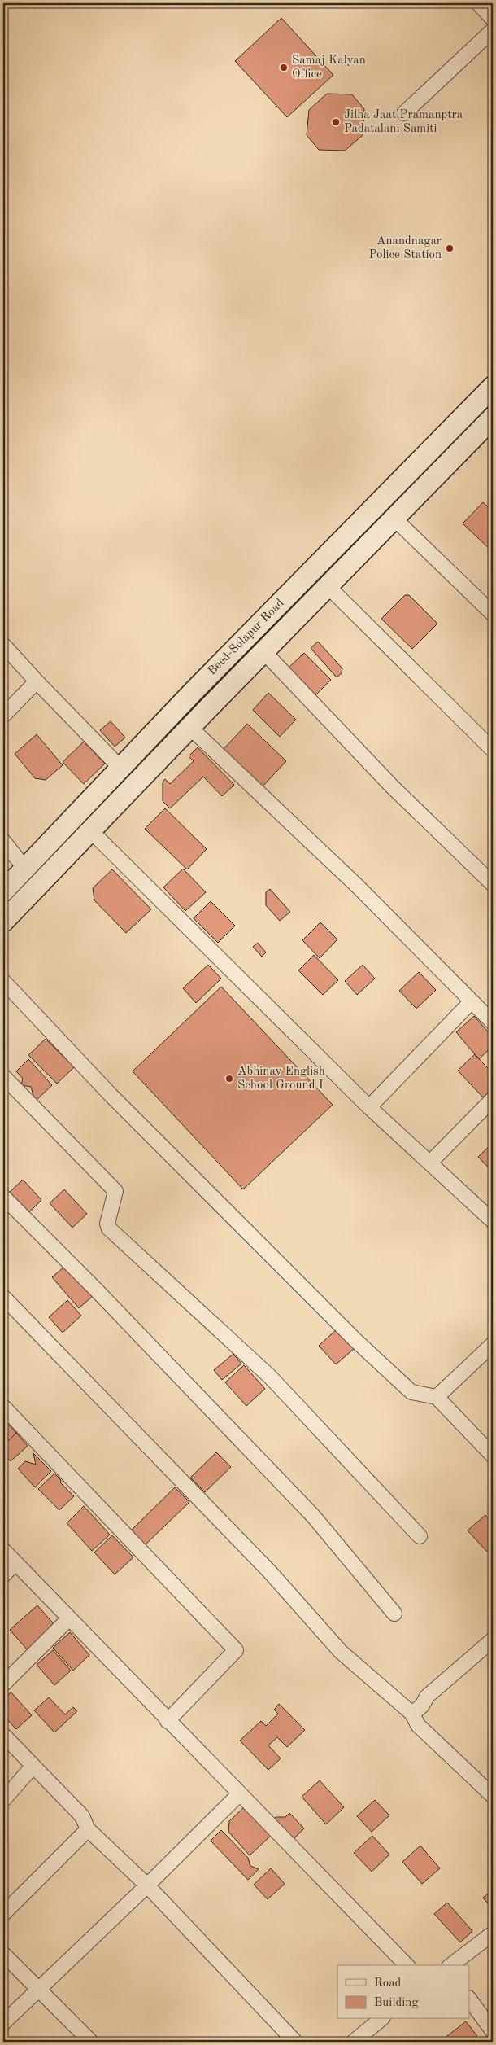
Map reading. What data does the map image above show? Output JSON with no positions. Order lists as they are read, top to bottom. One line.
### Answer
{"streets":{"main road":["Beed-Solapur Road"]},"places":["Samaj Kalyan Office","Jilha Jaat Pramanptra Padatalani Samiti","Anandnagar Police Station","Abhinav English School Ground I"],"legend":["Road","Building"]}
